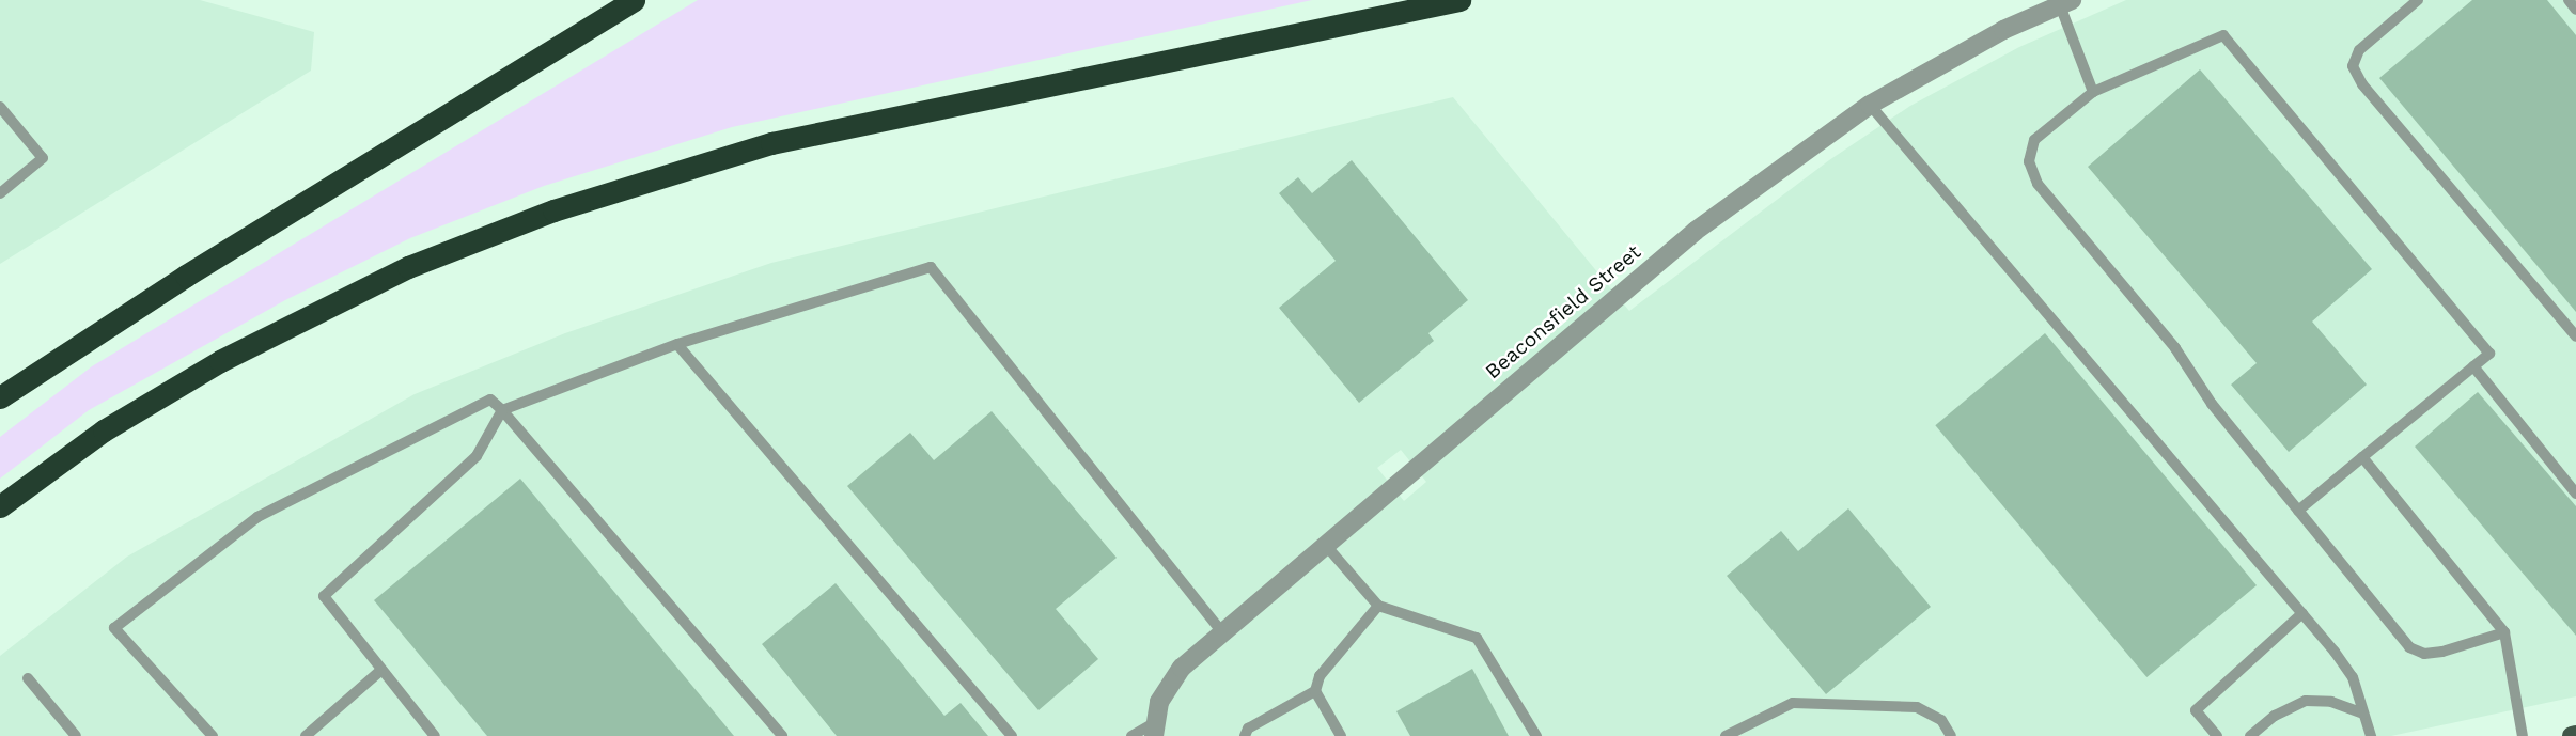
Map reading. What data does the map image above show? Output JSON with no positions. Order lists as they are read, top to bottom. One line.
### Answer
{"streets":{"street":["Beaconsfield Street"]}}
